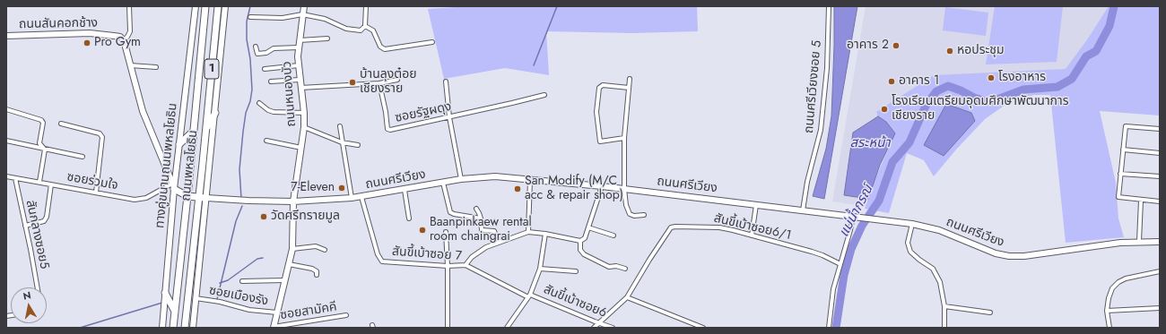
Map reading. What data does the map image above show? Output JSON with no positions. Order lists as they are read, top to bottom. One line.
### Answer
{"streets":{"main road":["ถนนสันคอกช้าง","1","ถนนหนองบัว","ทางคู่ขนานถนนพหลโยธิน","ถนนพหลโยธิน","ถนนศรีเวียง"],"street":["ถนนศรีเวียงซอย 5","ซอยรัฐผดุง","ซอยร่วมใจ","สันขี้เบ้าซอย6/1","สันกลางซอย5","สันขี้เบ้าซอย 7","ซอยเมืองรัง","สันขี้เบ้าซอย6","ซอยสามัคคี"]},"crossings":[["1","ถนนศรีเวียง"],["1","ซอยเมืองรัง"],["ถนนศรีเวียงซอย 5","ถนนศรีเวียง"],["ถนนหนองบัว","ถนนศรีเวียง"],["ถนนหนองบัว","ซอยเมืองรัง"],["ถนนหนองบัว","ซอยสามัคคี"],["ทางคู่ขนานถนนพหลโยธิน","ซอยร่วมใจ"],["ถนนศรีเวียง","สันขี้เบ้าซอย 7"],["ซอยร่วมใจ","สันกลางซอย5"],["สันขี้เบ้าซอย6/1","สันขี้เบ้าซอย6"],["สันขี้เบ้าซอย 7","สันขี้เบ้าซอย6"]],"water":["สระหน้า","แม่น้ำกรณ์"],"places":["Pro Gym","อาคาร 2","หอประชุม","โรงอาหาร","อาคาร 1","บ้านลุงต๋อย เชียงราย","โรงเรียนเตรียมอุดมศึกษาพัฒนาการ เชียงราย","7-Eleven","San Modify (M/C acc & repair shop)","วัดศรีทรายมูล","Baanpinkaew rental room chaingrai"],"north":"top"}
